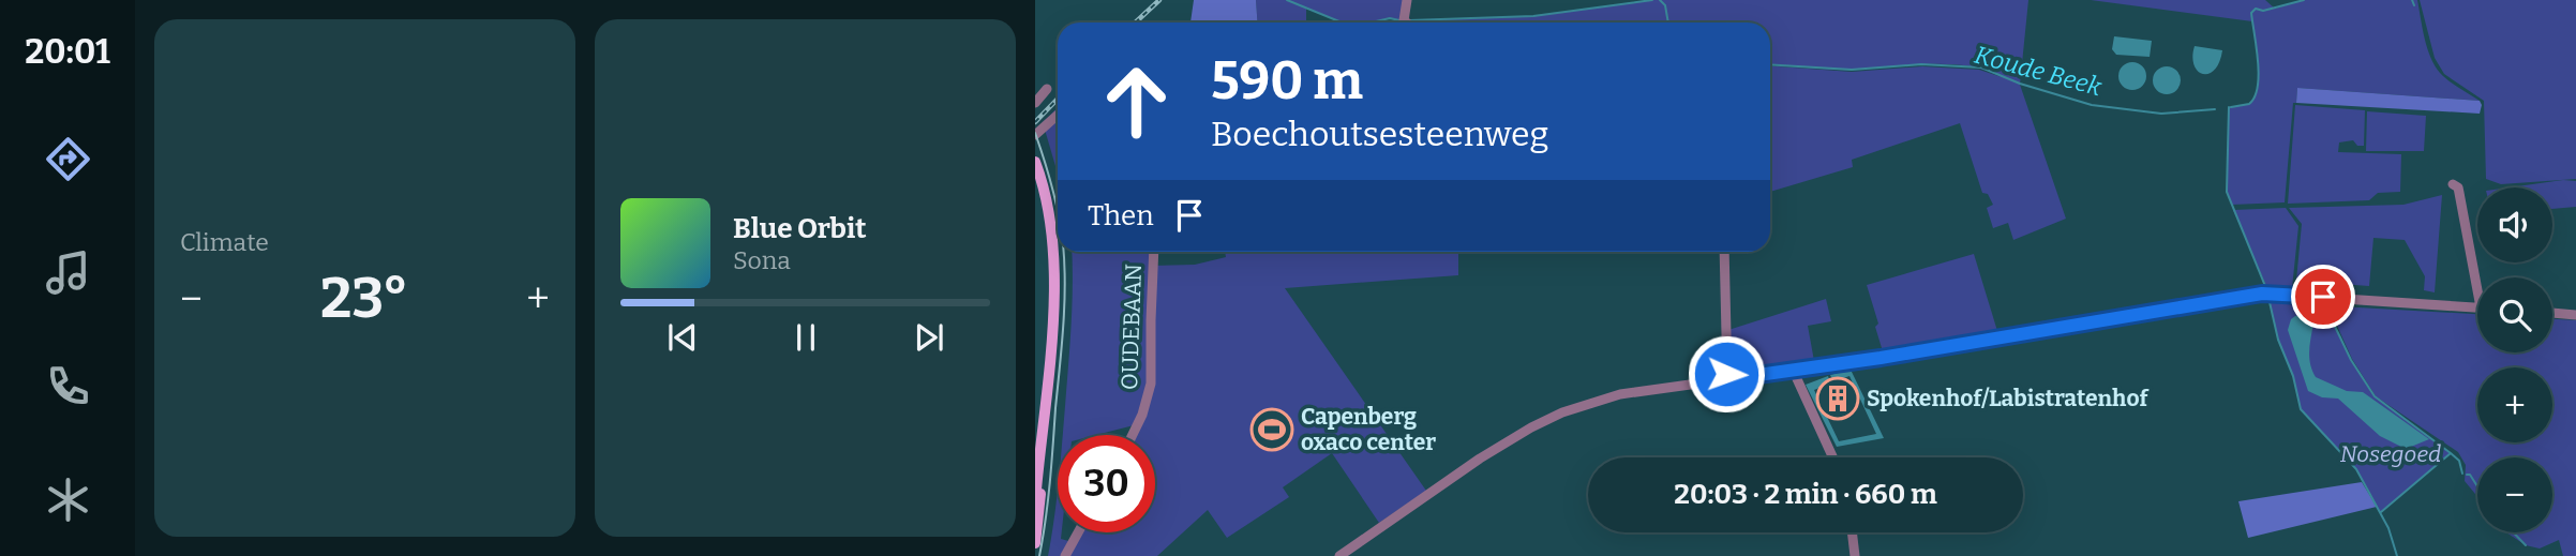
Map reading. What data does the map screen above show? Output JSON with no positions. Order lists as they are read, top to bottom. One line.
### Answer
{"streets":{"street":["OUDEBAAN"]},"water":["Koude Beek"],"parks":["Nosegoed"],"places":{"building":["Spokenhof/Labistratenhof"],"sports":["Capenberg oxaco center"]},"page":{"tabs":"20:01","tile":"Climate","turn":["590 m","Boechoutsesteenweg"],"then":"Then","map_buttons":["+","−"],"song":["Blue Orbit","Sona"],"heat":["−","23°","+"],"limit":"30","trip":"20:03 · 2 min · 660 m"}}
